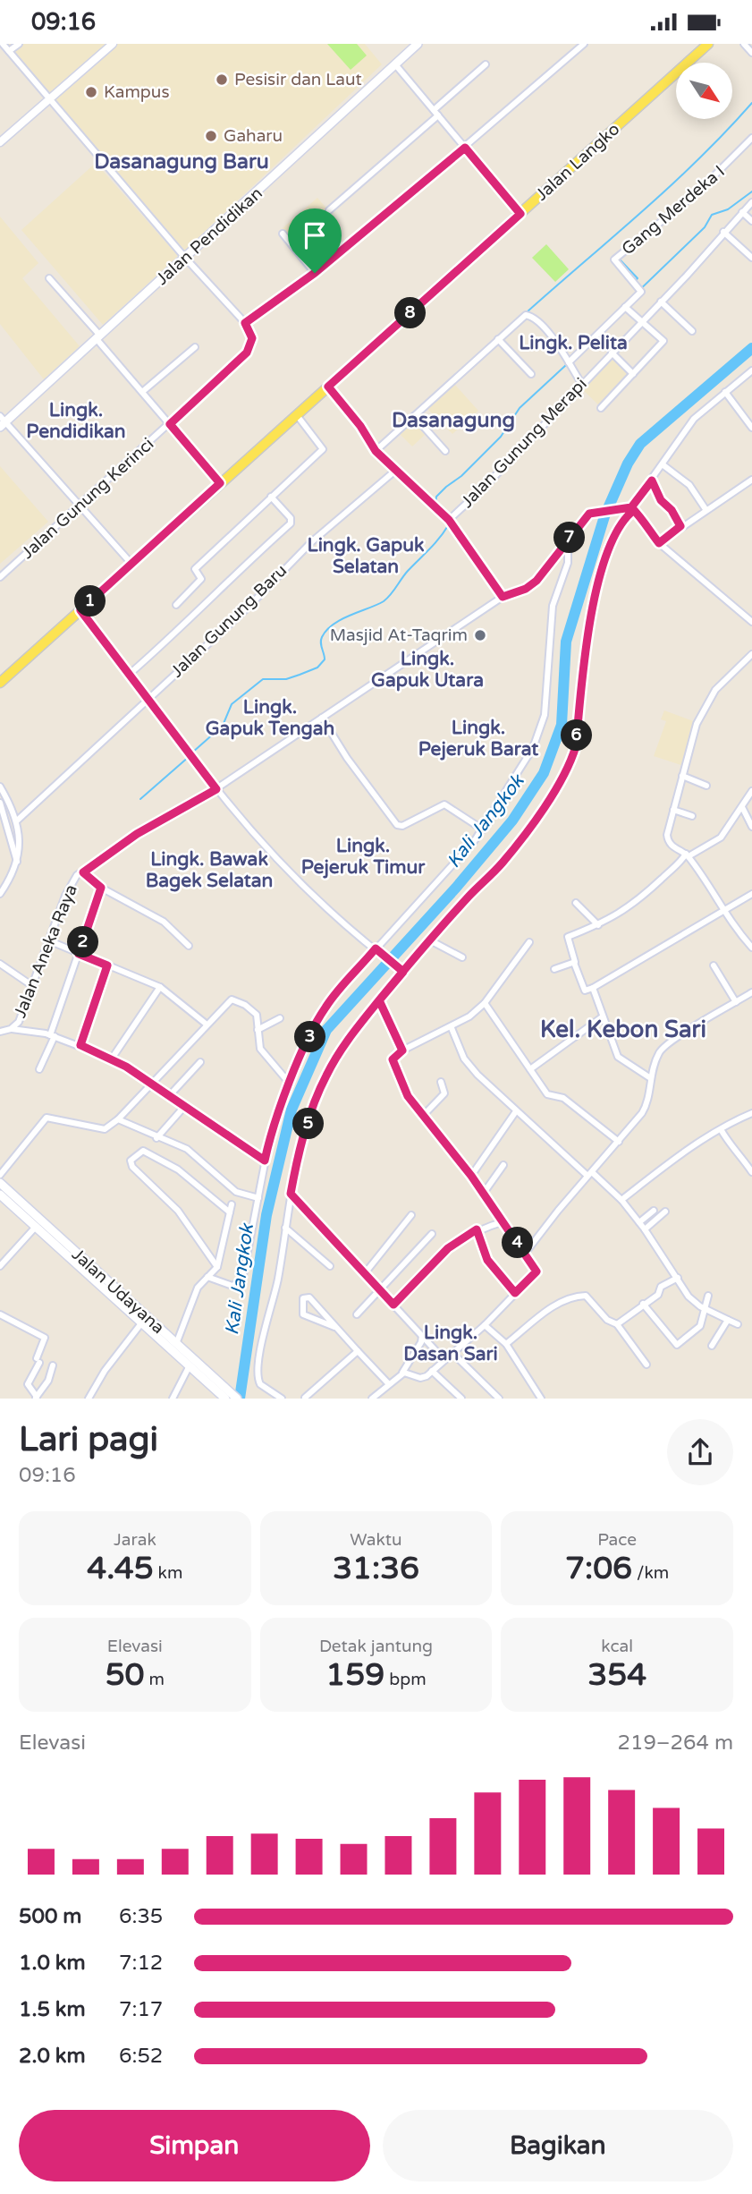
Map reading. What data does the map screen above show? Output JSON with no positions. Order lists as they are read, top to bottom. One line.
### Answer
{"streets":{"main road":["Jalan Langko","Jalan Pendidikan","Jalan Udayana"],"street":["Gang Merdeka I","Jalan Gunung Merapi","Jalan Gunung Kerinci","Jalan Gunung Baru","Jalan Aneka Raya"]},"districts":["Dasanagung Baru","Lingk. Pelita","Lingk. Pendidikan","Dasanagung","Lingk. Gapuk Selatan","Lingk. Gapuk Utara","Lingk. Gapuk Tengah","Lingk. Pejeruk Barat","Lingk. Pejeruk Timur","Lingk. Bawak Bagek Selatan","Kel. Kebon Sari","Lingk. Dasan Sari"],"water":["Kali Jangkok"],"places":["Pesisir dan Laut","Kampus","Gaharu","Masjid At-Taqrim"],"north":"bottom right","page":{"status":"09:16","pins":["8","7","1","6","2","3","5","4"],"heading":["Lari pagi","09:16"],"stats":[["Jarak","4.45 km"],["Waktu","31:36"],["Pace","7:06 /km"],["Elevasi","50 m"],["Detak jantung","159 bpm"],["kcal","354"]],"chart":["Elevasi","219–264 m"],"list":[{"name":"500 m","note":"6:35"},{"name":"1.0 km","note":"7:12"},{"name":"1.5 km","note":"7:17"},{"name":"2.0 km","note":"6:52"}],"buttons":["Simpan","Bagikan"]}}
